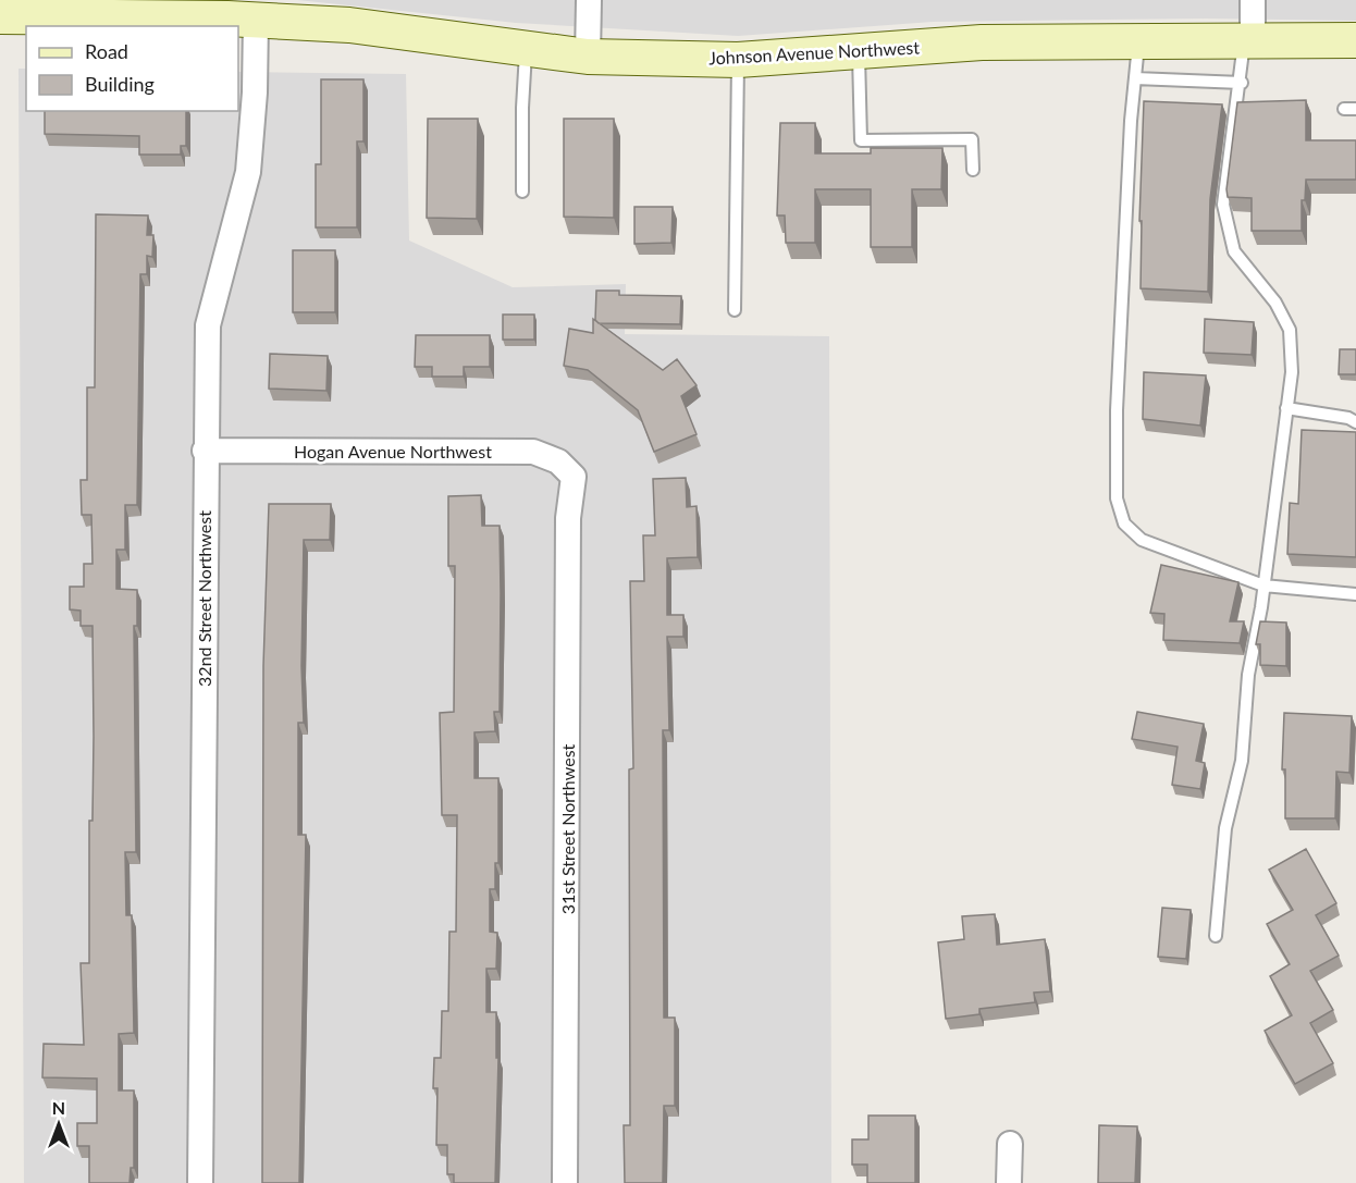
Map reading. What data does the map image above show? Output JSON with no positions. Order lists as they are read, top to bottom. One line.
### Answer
{"streets":{"street":["Johnson Avenue Northwest","Hogan Avenue Northwest","32nd Street Northwest","31st Street Northwest"]},"crossings":[["Johnson Avenue Northwest","32nd Street Northwest"],["Hogan Avenue Northwest","32nd Street Northwest"],["Hogan Avenue Northwest","31st Street Northwest"]],"legend":["Road","Building"],"north":"top"}
